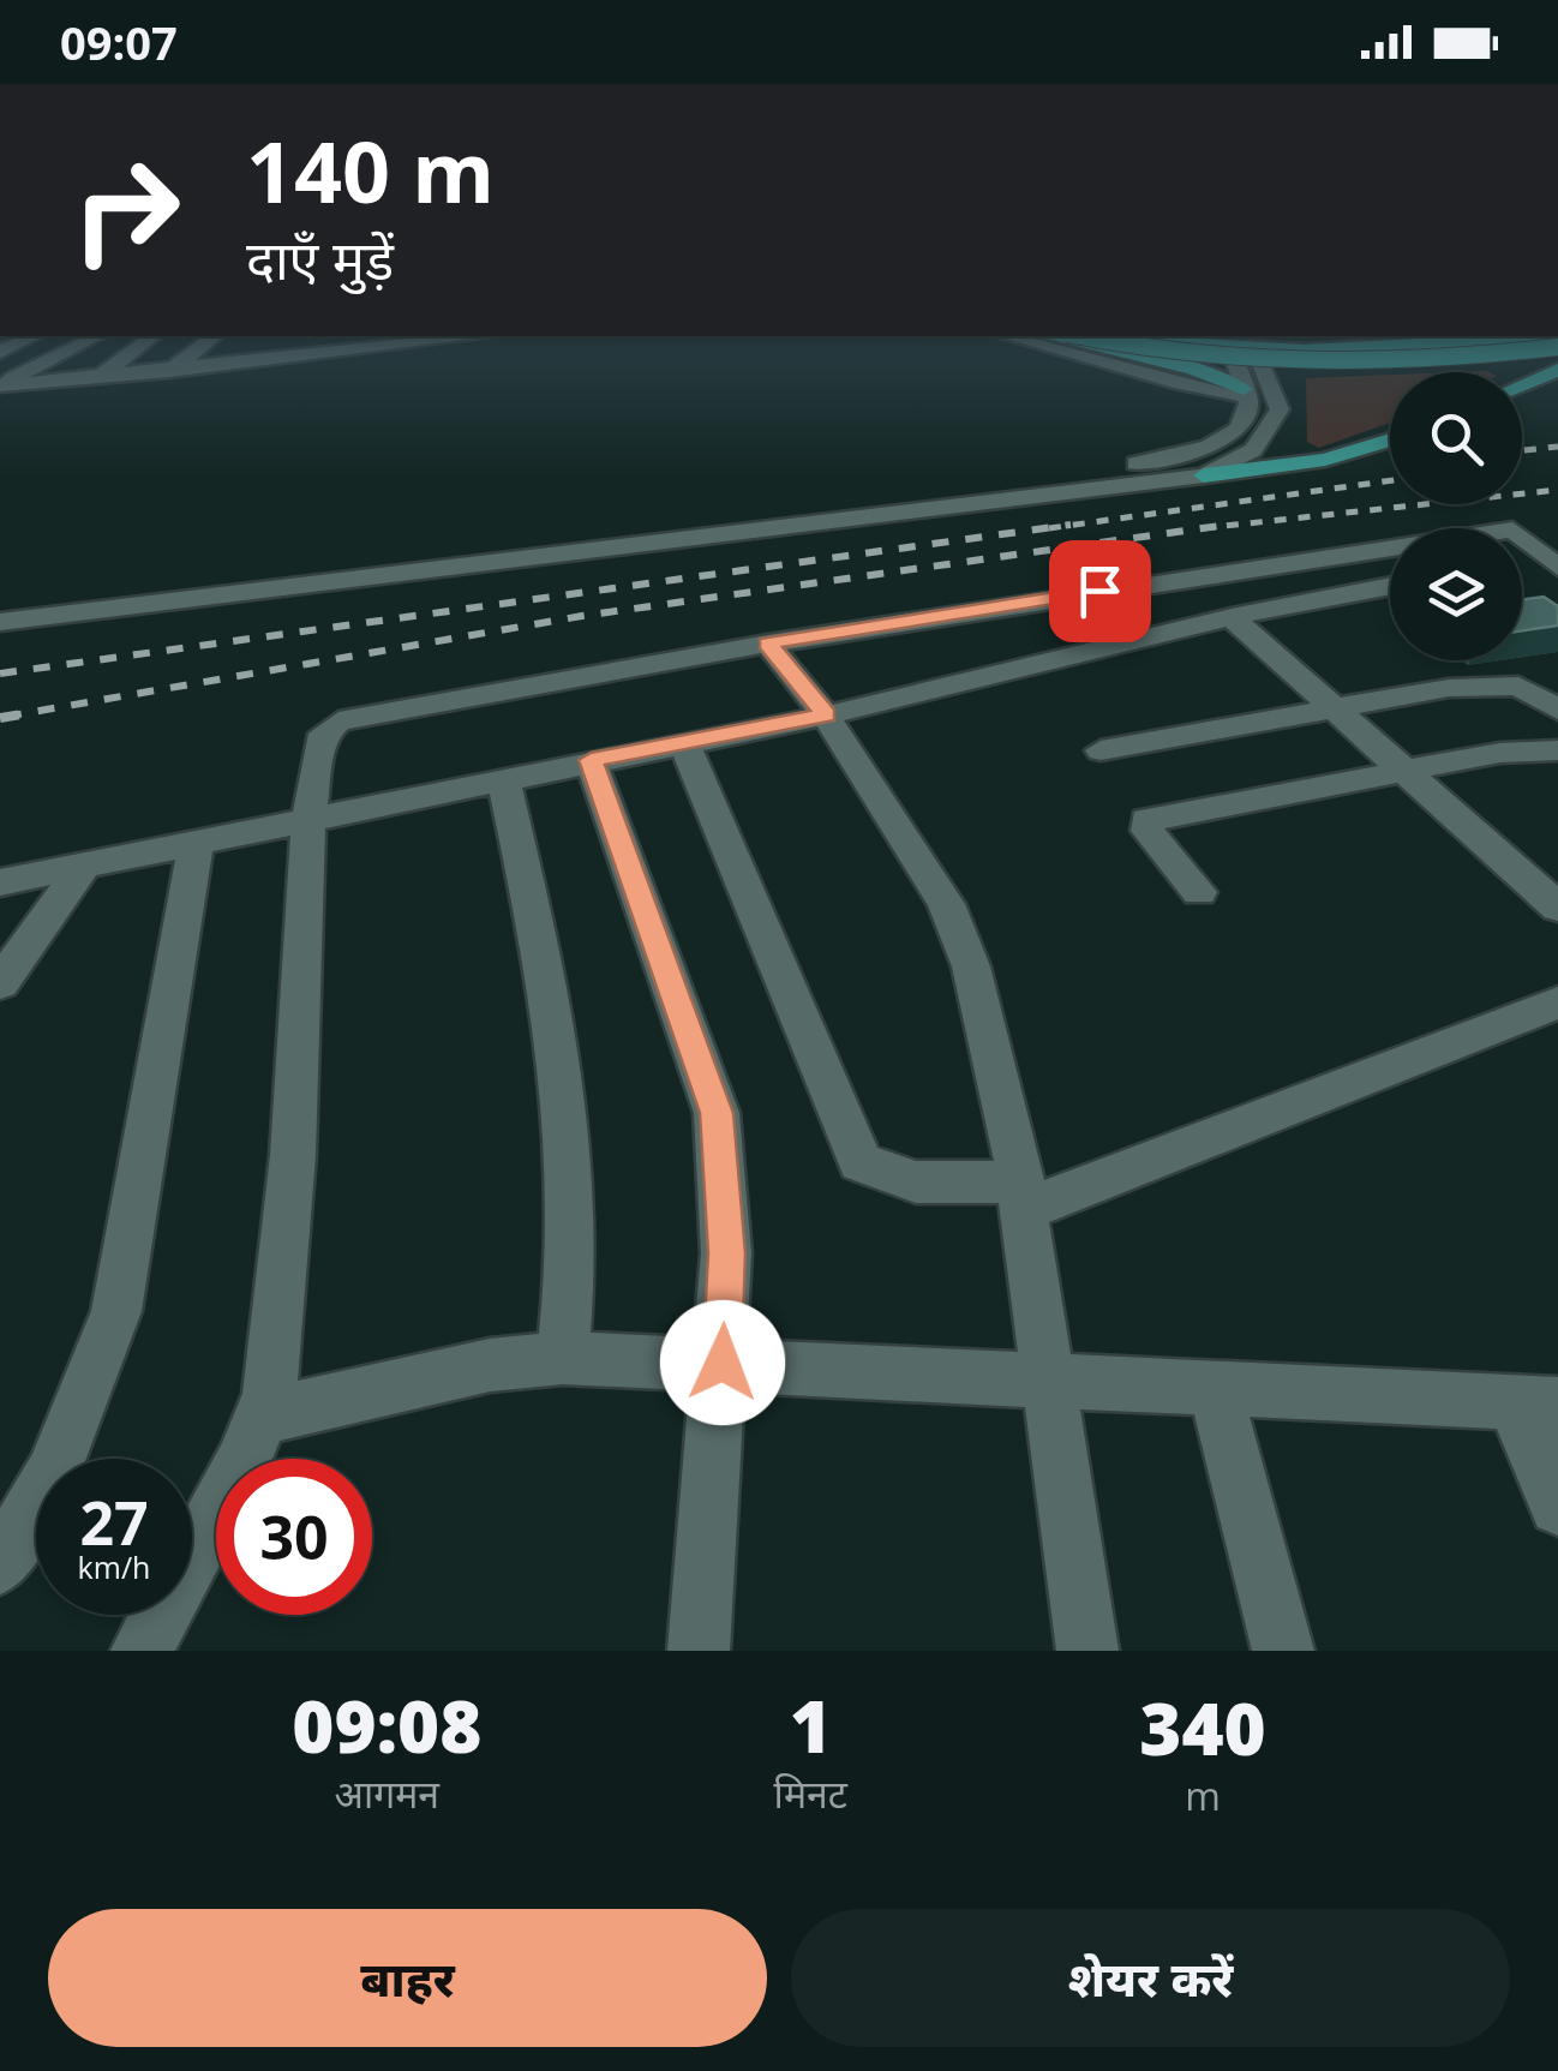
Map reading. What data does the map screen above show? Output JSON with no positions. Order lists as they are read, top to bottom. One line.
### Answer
{"page":{"status":"09:07","turn":["140 m","दाएँ मुड़ें"],"speed":"27 km/h","limit":"30","eta":["09:08","आगमन","1","मिनट","340","m"],"buttons":["बाहर","शेयर करें"]}}
